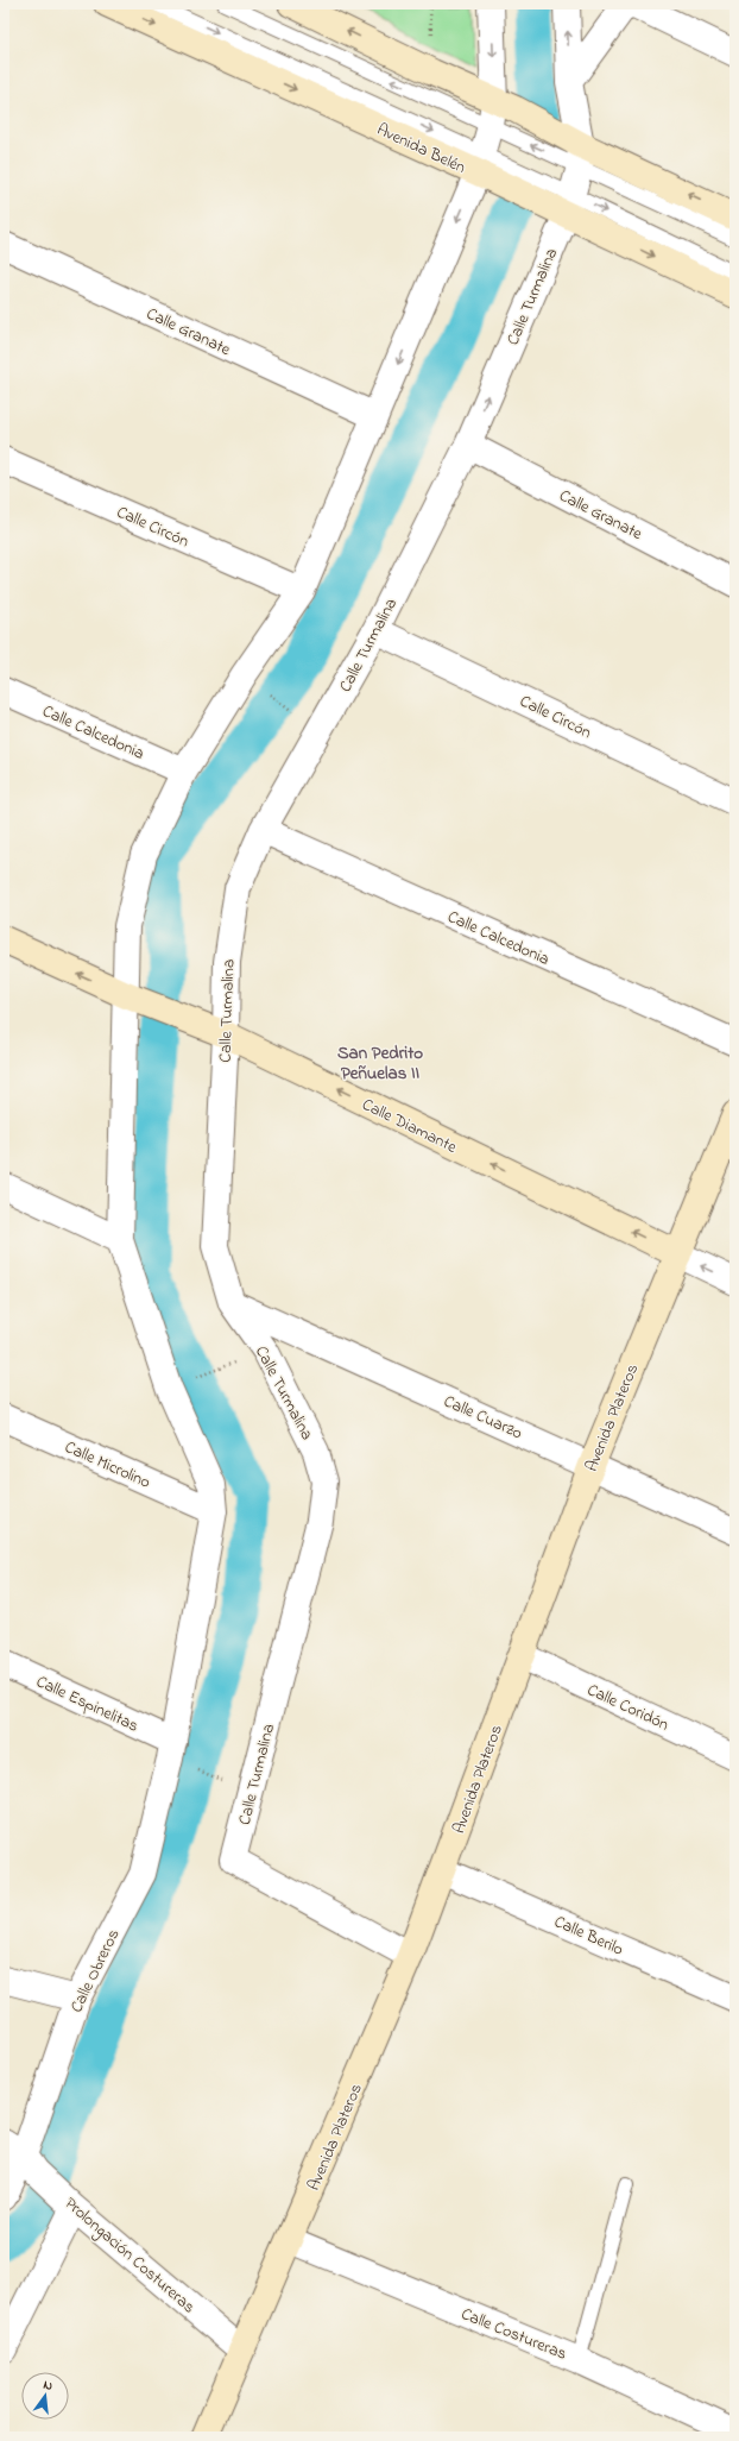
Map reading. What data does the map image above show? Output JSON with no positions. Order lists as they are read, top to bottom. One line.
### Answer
{"streets":{"street":["Avenida Belén","Calle Turmalina","Calle Granate","Calle Circón","Calle Calcedonia","Calle Diamante","Calle Cuarzo","Avenida Plateros","Calle Microlino","Calle Espinelitas","Calle Coridón","Calle Berilo","Calle Obreros","Prolongación Costureras","Calle Costureras"]},"crossings":[["Avenida Belén","Calle Turmalina"],["Calle Turmalina","Calle Granate"],["Calle Turmalina","Calle Circón"],["Calle Turmalina","Calle Calcedonia"],["Calle Turmalina","Calle Diamante"],["Calle Turmalina","Calle Cuarzo"],["Calle Turmalina","Avenida Plateros"],["Calle Diamante","Avenida Plateros"],["Calle Cuarzo","Avenida Plateros"],["Avenida Plateros","Calle Coridón"],["Avenida Plateros","Calle Berilo"],["Avenida Plateros","Prolongación Costureras"],["Avenida Plateros","Calle Costureras"],["Calle Espinelitas","Calle Obreros"],["Calle Obreros","Prolongación Costureras"]],"one_way":["Calle Diamante"],"districts":["San Pedrito Peñuelas II"],"north":"top"}
